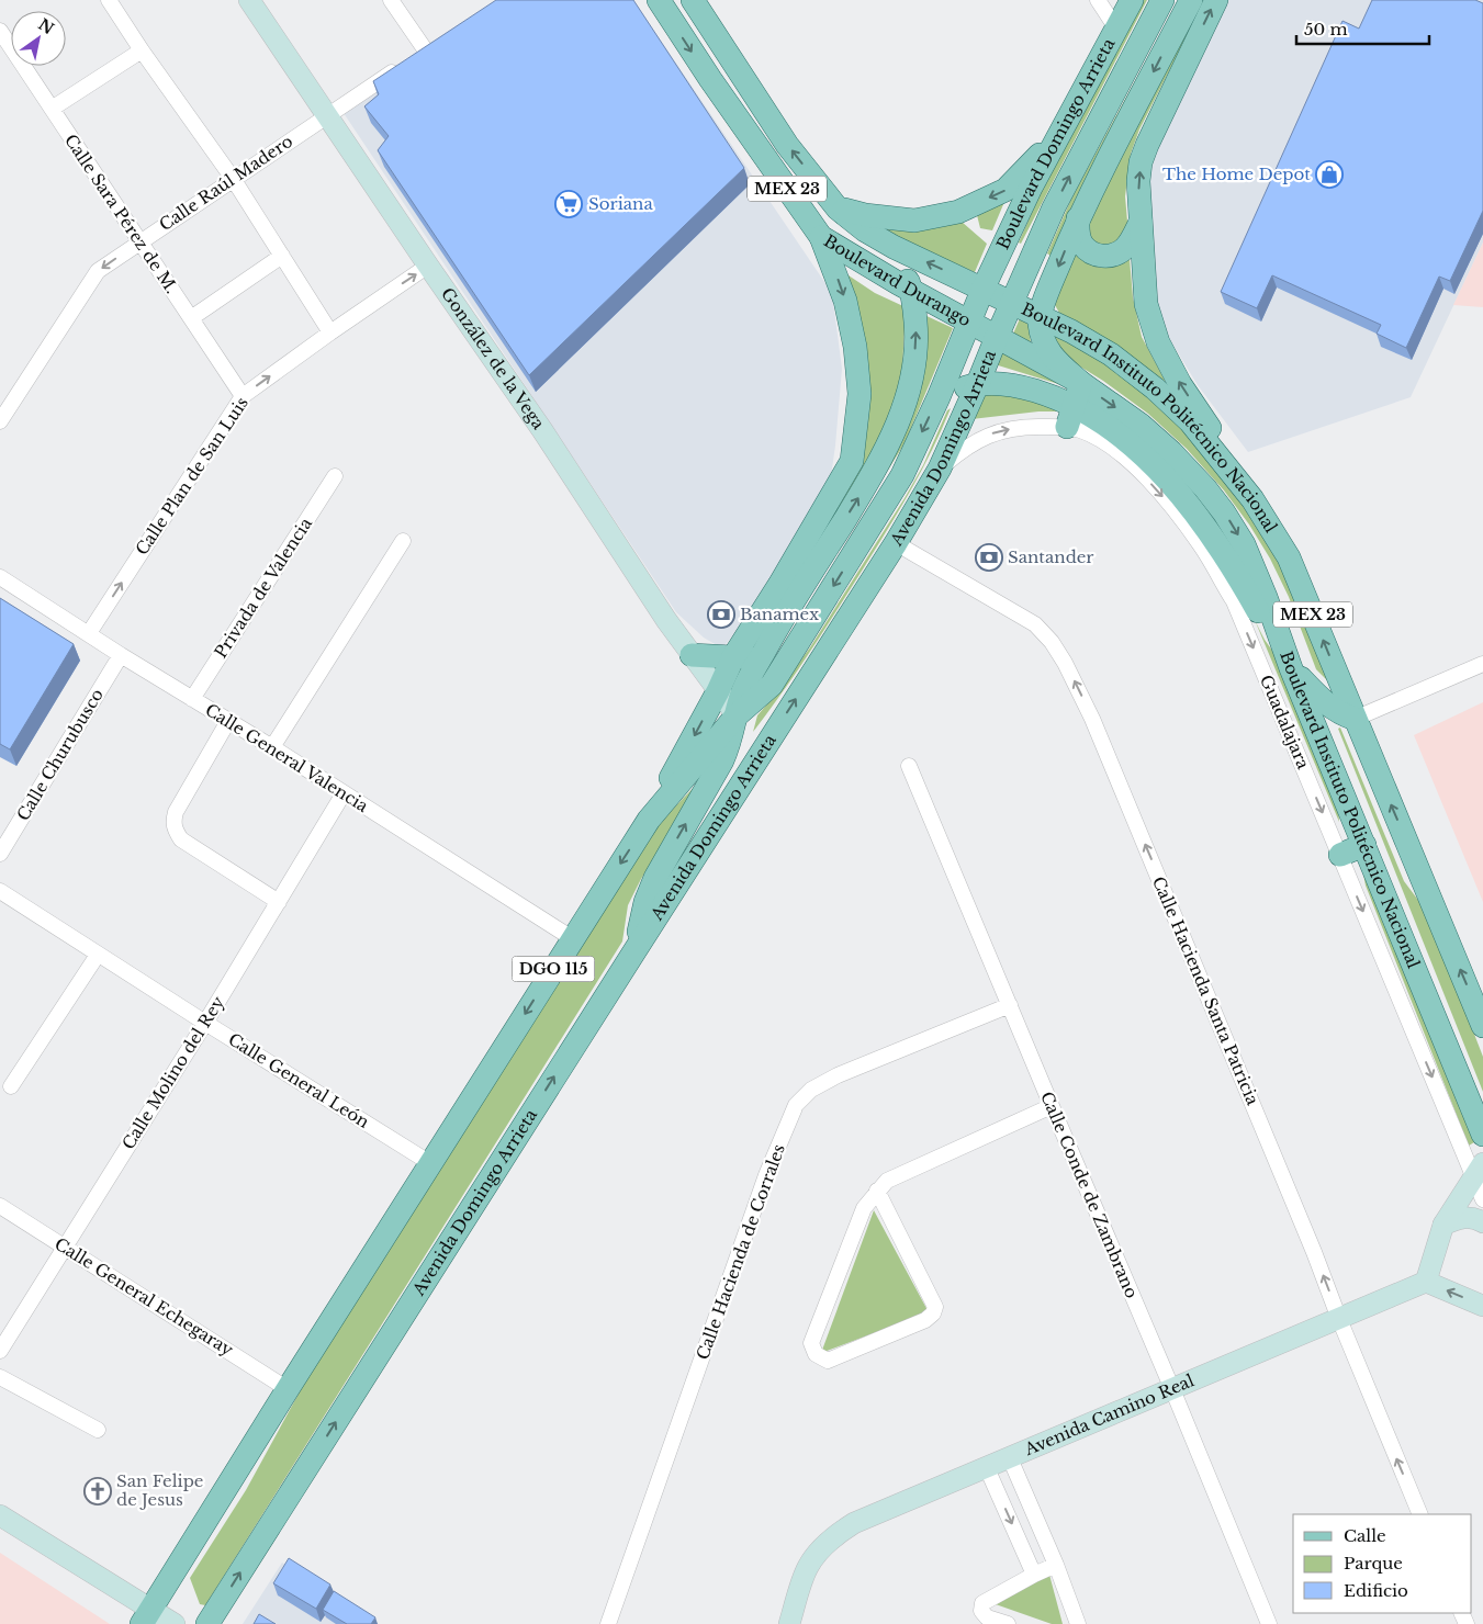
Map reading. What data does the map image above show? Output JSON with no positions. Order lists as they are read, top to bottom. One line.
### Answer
{"streets":{"main road":["Boulevard Domingo Arrieta","MEX 23","Boulevard Durango","Boulevard Instituto Politécnico Nacional","Avenida Domingo Arrieta","DGO 115"],"street":["Calle Raúl Madero","Calle Sara Pérez de M.","González de la Vega","Calle Plan de San Luis","Privada de Valencia","Guadalajara","Calle Churubusco","Calle General Valencia","Calle Hacienda Santa Patricia","Calle Molino del Rey","Calle General León","Calle Conde de Zambrano","Calle Hacienda de Corrales","Calle General Echegaray","Avenida Camino Real"]},"crossings":[["Boulevard Domingo Arrieta","Boulevard Durango"],["Boulevard Domingo Arrieta","Avenida Domingo Arrieta"],["Calle Raúl Madero","Calle Sara Pérez de M."],["Calle Raúl Madero","González de la Vega"],["Calle Sara Pérez de M.","Calle Plan de San Luis"],["Boulevard Durango","Boulevard Instituto Politécnico Nacional"],["Boulevard Durango","Avenida Domingo Arrieta"],["González de la Vega","Avenida Domingo Arrieta"],["González de la Vega","Calle Plan de San Luis"],["Boulevard Instituto Politécnico Nacional","Avenida Domingo Arrieta"],["Boulevard Instituto Politécnico Nacional","Guadalajara"],["Avenida Domingo Arrieta","Calle General Valencia"],["Avenida Domingo Arrieta","Calle Hacienda Santa Patricia"],["Avenida Domingo Arrieta","Calle General León"],["Avenida Domingo Arrieta","Calle General Echegaray"],["Calle Plan de San Luis","Calle General Valencia"],["Privada de Valencia","Calle General Valencia"],["Calle Churubusco","Calle General Valencia"],["Calle General Valencia","Calle Molino del Rey"],["Calle Hacienda Santa Patricia","Avenida Camino Real"],["Calle Molino del Rey","Calle General León"],["Calle Molino del Rey","Calle General Echegaray"],["Calle Conde de Zambrano","Calle Hacienda de Corrales"],["Calle Conde de Zambrano","Avenida Camino Real"]],"one_way":["Calle Raúl Madero","Calle Plan de San Luis","Guadalajara","Calle Hacienda Santa Patricia"],"places":{"shop":["The Home Depot"],"supermarket":["Soriana"],"bank":["Santander","Banamex"],"church":["San Felipe de Jesus"]},"legend":["Calle","Parque","Edificio"],"scale_bar":"50 m","north":"top right"}
